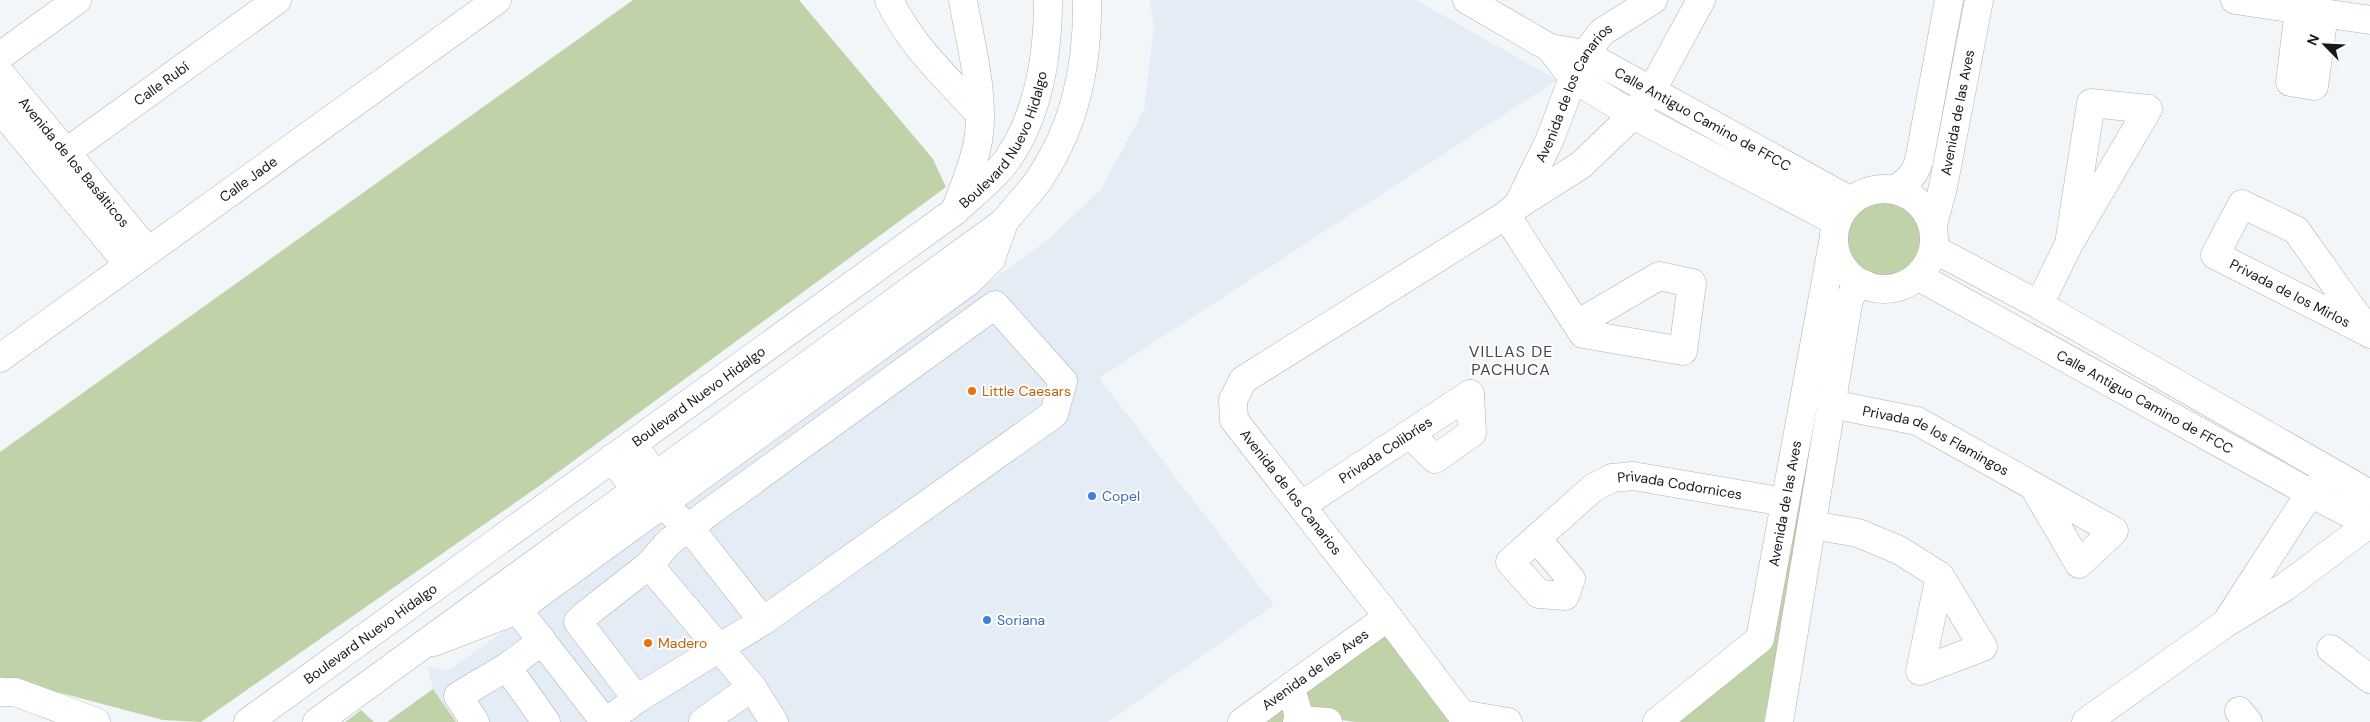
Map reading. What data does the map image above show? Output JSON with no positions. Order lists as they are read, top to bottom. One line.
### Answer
{"streets":{"main road":["Calle Rubí","Avenida de los Canarios","Avenida de las Aves","Calle Antiguo Camino de FFCC","Boulevard Nuevo Hidalgo","Avenida de los Basálticos","Calle Jade","Privada de los Mirlos","Privada de los Flamingos","Privada Colibríes","Privada Codornices"]},"crossings":[["Calle Rubí","Avenida de los Basálticos"],["Avenida de los Canarios","Avenida de las Aves"],["Avenida de los Canarios","Calle Antiguo Camino de FFCC"],["Avenida de los Canarios","Privada Colibríes"],["Avenida de las Aves","Calle Antiguo Camino de FFCC"],["Avenida de las Aves","Privada Codornices"],["Avenida de los Basálticos","Calle Jade"]],"districts":["VILLAS DE PACHUCA"],"places":["Little Caesars","Copel","Soriana","Madero"],"north":"top left"}
